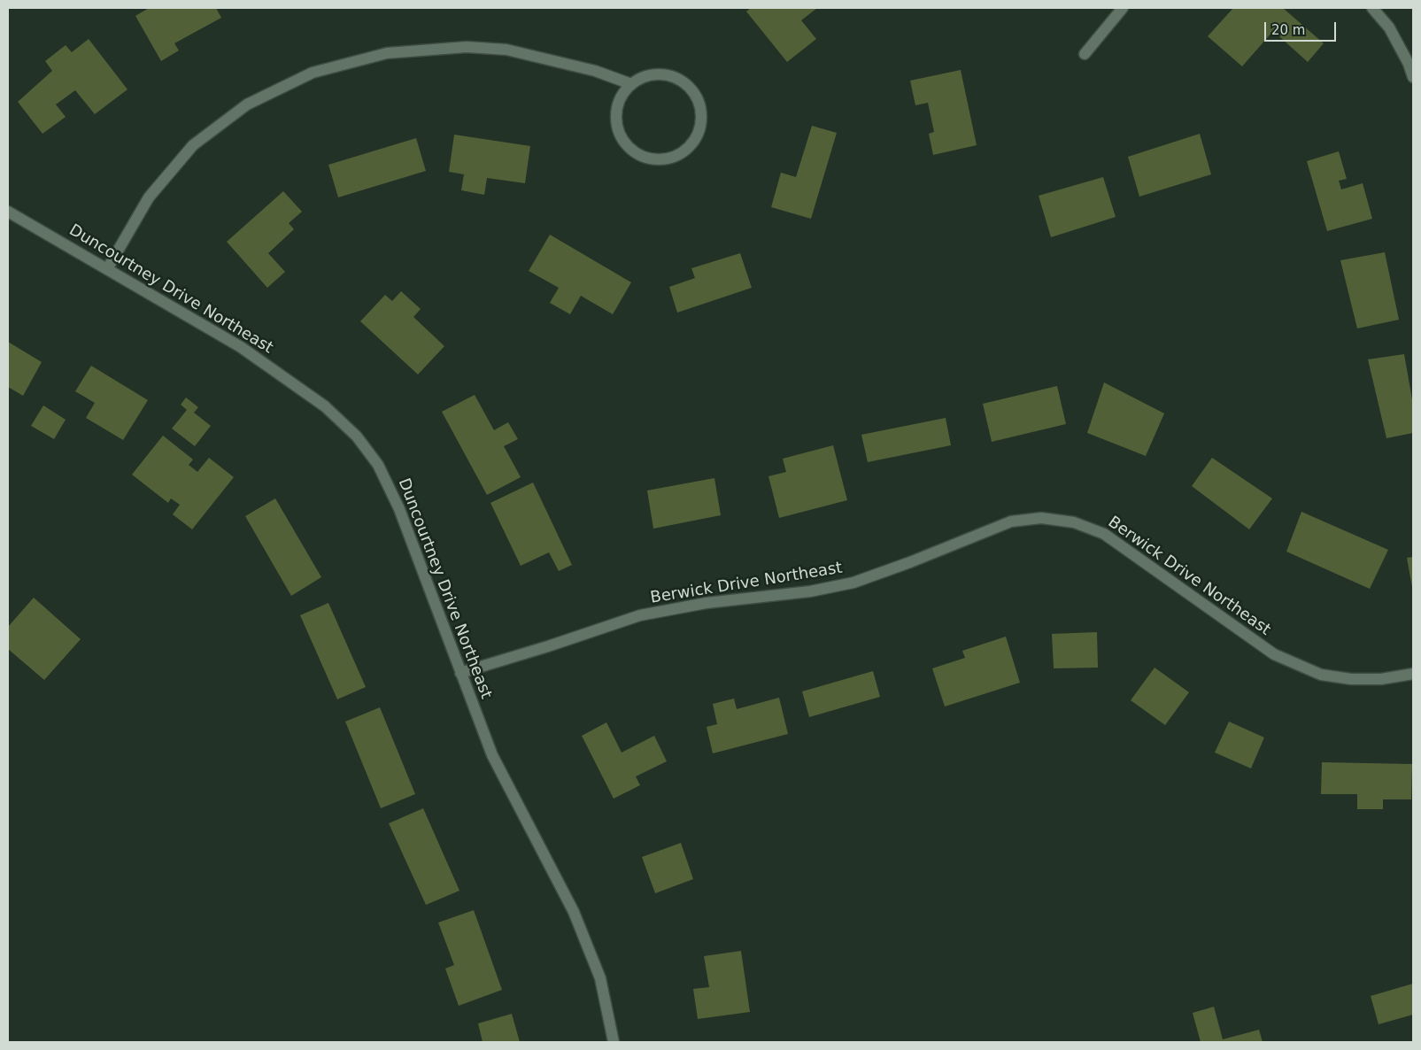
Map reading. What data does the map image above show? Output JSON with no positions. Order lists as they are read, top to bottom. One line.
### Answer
{"streets":{"street":["Duncourtney Drive Northeast","Berwick Drive Northeast"]},"crossings":[["Duncourtney Drive Northeast","Berwick Drive Northeast"]],"scale_bar":"20 m"}
